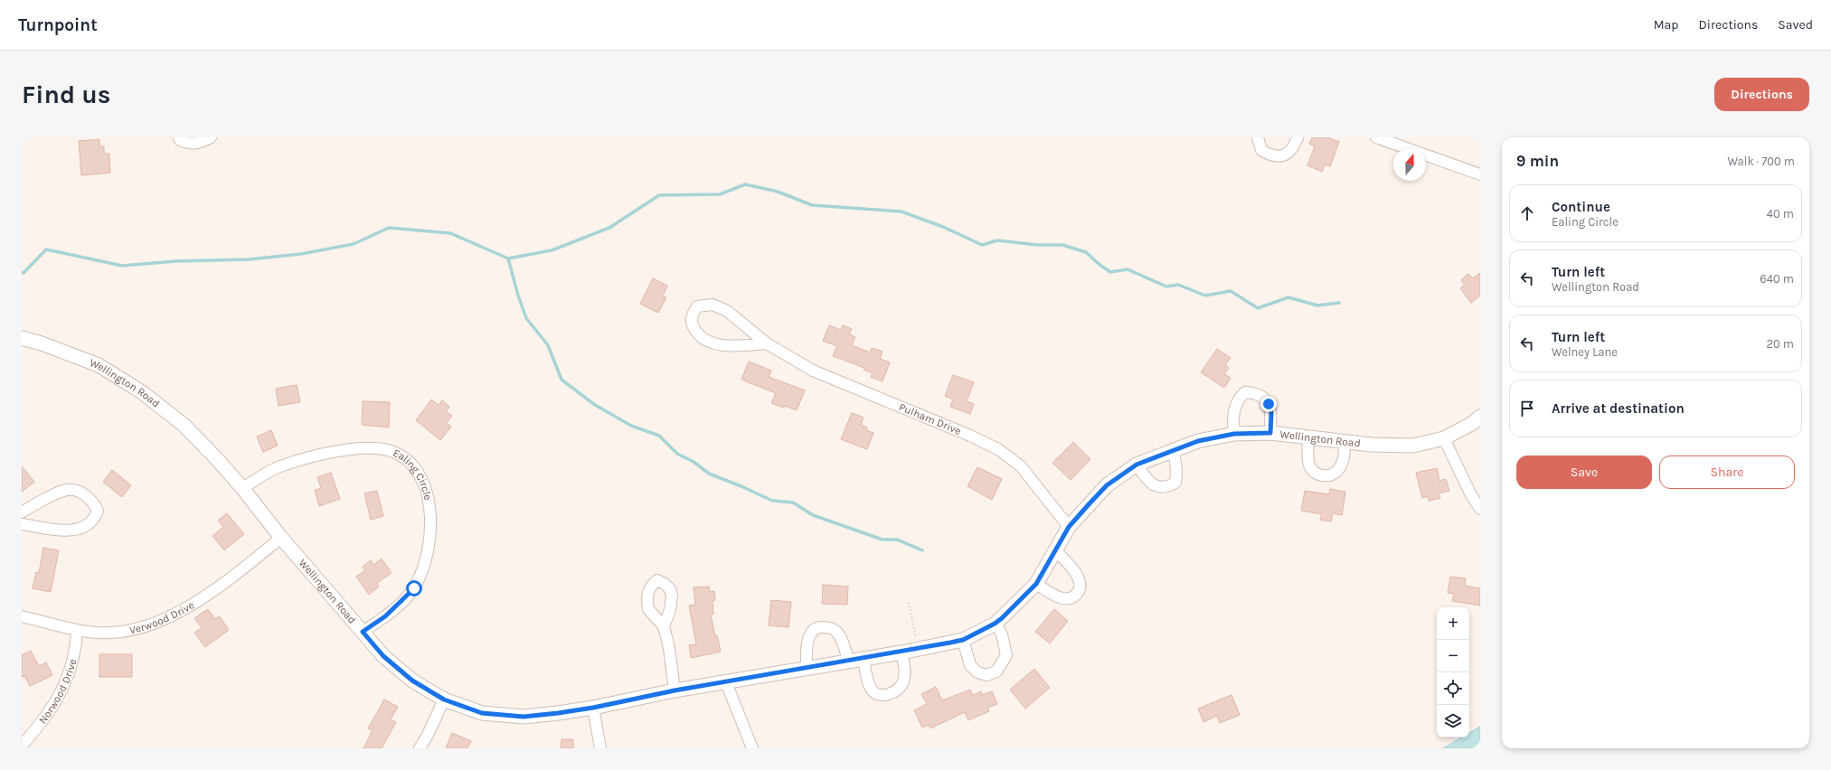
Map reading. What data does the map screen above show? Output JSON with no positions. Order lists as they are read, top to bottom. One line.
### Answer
{"streets":{"street":["Wellington Road","Pulham Drive","Ealing Circle","Verwood Drive","Norwood Drive"]},"crossings":[["Wellington Road","Pulham Drive"],["Wellington Road","Ealing Circle"],["Wellington Road","Verwood Drive"],["Verwood Drive","Norwood Drive"]],"north":"top","page":{"header":"Turnpoint","nav":["Map","Directions","Saved"],"buttons":["Directions",["Save","Share"]],"title":"Find us","heading":["9 min","Walk · 700 m"],"list":[["Continue","Ealing Circle","40 m"],["Turn left","Wellington Road","640 m"],["Turn left","Welney Lane","20 m"],"Arrive at destination"],"map_buttons":["+","−"]}}
